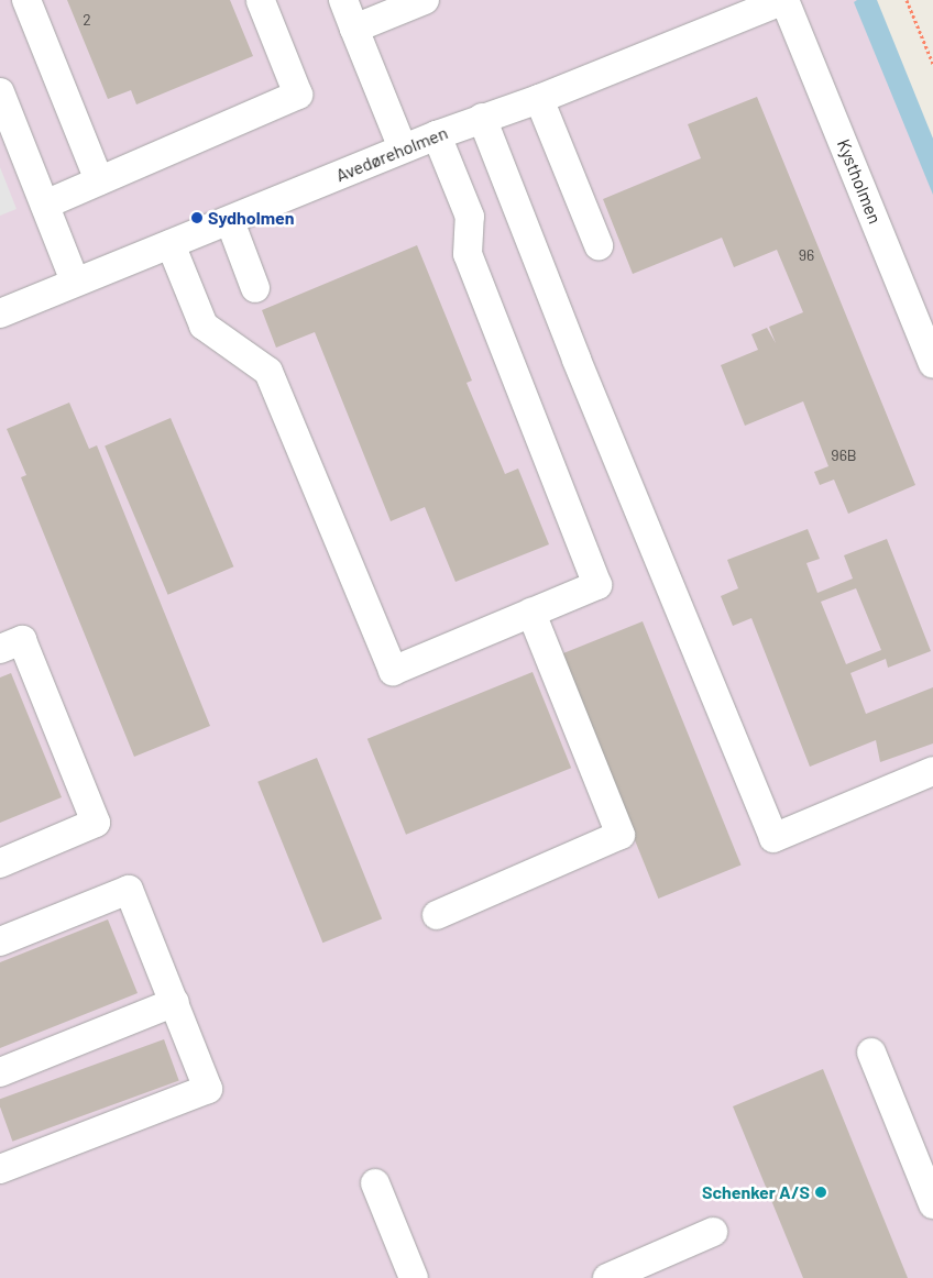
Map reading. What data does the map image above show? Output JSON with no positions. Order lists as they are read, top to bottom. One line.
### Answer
{"streets":{"street":["Avedøreholmen","Kystholmen"]},"crossings":[["Avedøreholmen","Kystholmen"]],"places":["Sydholmen","Schenker A/S"],"house_numbers":["2","96","96B"]}
